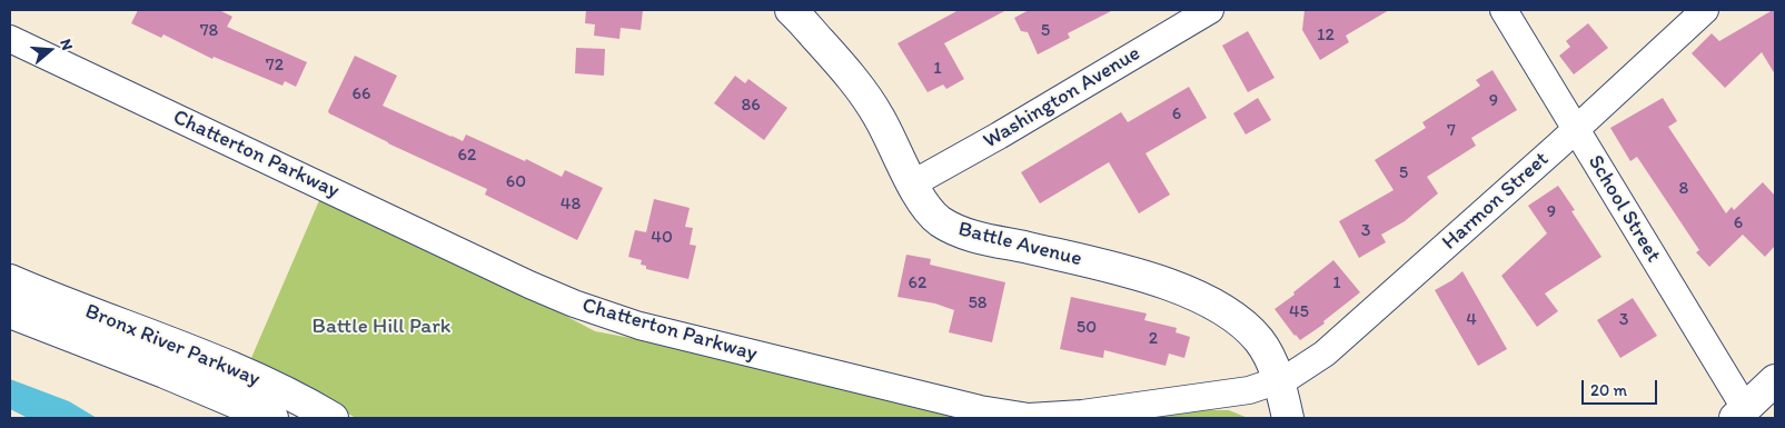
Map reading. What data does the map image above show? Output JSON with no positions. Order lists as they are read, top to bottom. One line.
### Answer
{"streets":{"main road":["Battle Avenue","Bronx River Parkway"],"street":["Washington Avenue","Chatterton Parkway","Harmon Street","School Street"]},"crossings":[["Washington Avenue","Battle Avenue"],["Chatterton Parkway","Harmon Street"],["Chatterton Parkway","Battle Avenue"],["Harmon Street","School Street"],["Harmon Street","Battle Avenue"]],"parks":["Battle Hill Park"],"house_numbers":["78","5","12","72","1","66","9","86","6","7","62","5","60","8","48","9","6","3","40","62","1","58","45","4","3","50","2"],"scale_bar":"20 m","north":"right"}
